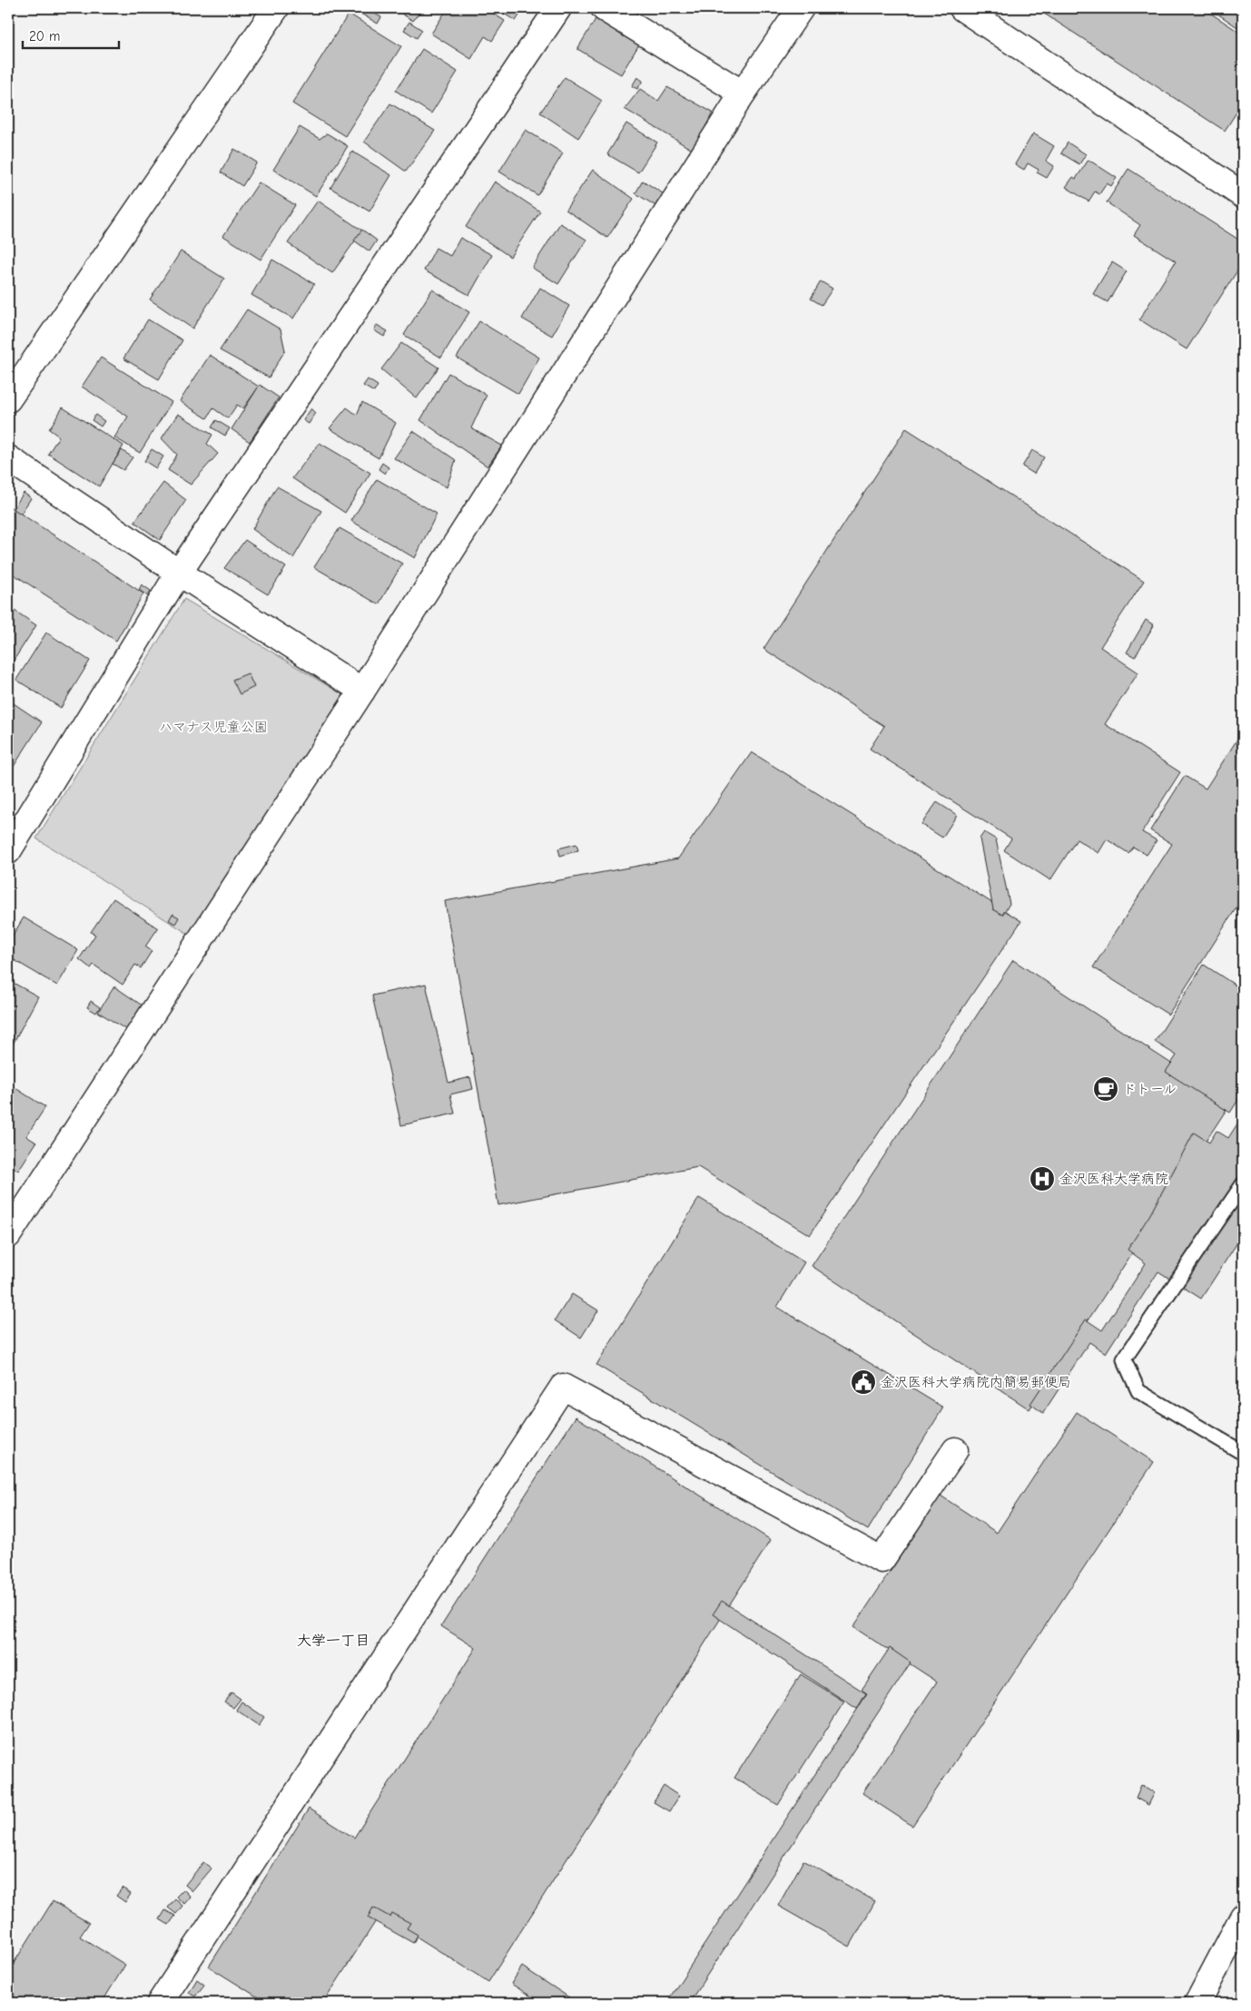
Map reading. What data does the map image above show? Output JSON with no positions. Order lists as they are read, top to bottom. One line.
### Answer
{"districts":["大学一丁目"],"parks":["ハマナス児童公園"],"places":{"cafe":["ドトール"],"hospital":["金沢医科大学病院"],"public building":["金沢医科大学病院内簡易郵便局"]},"scale_bar":"20 m"}
